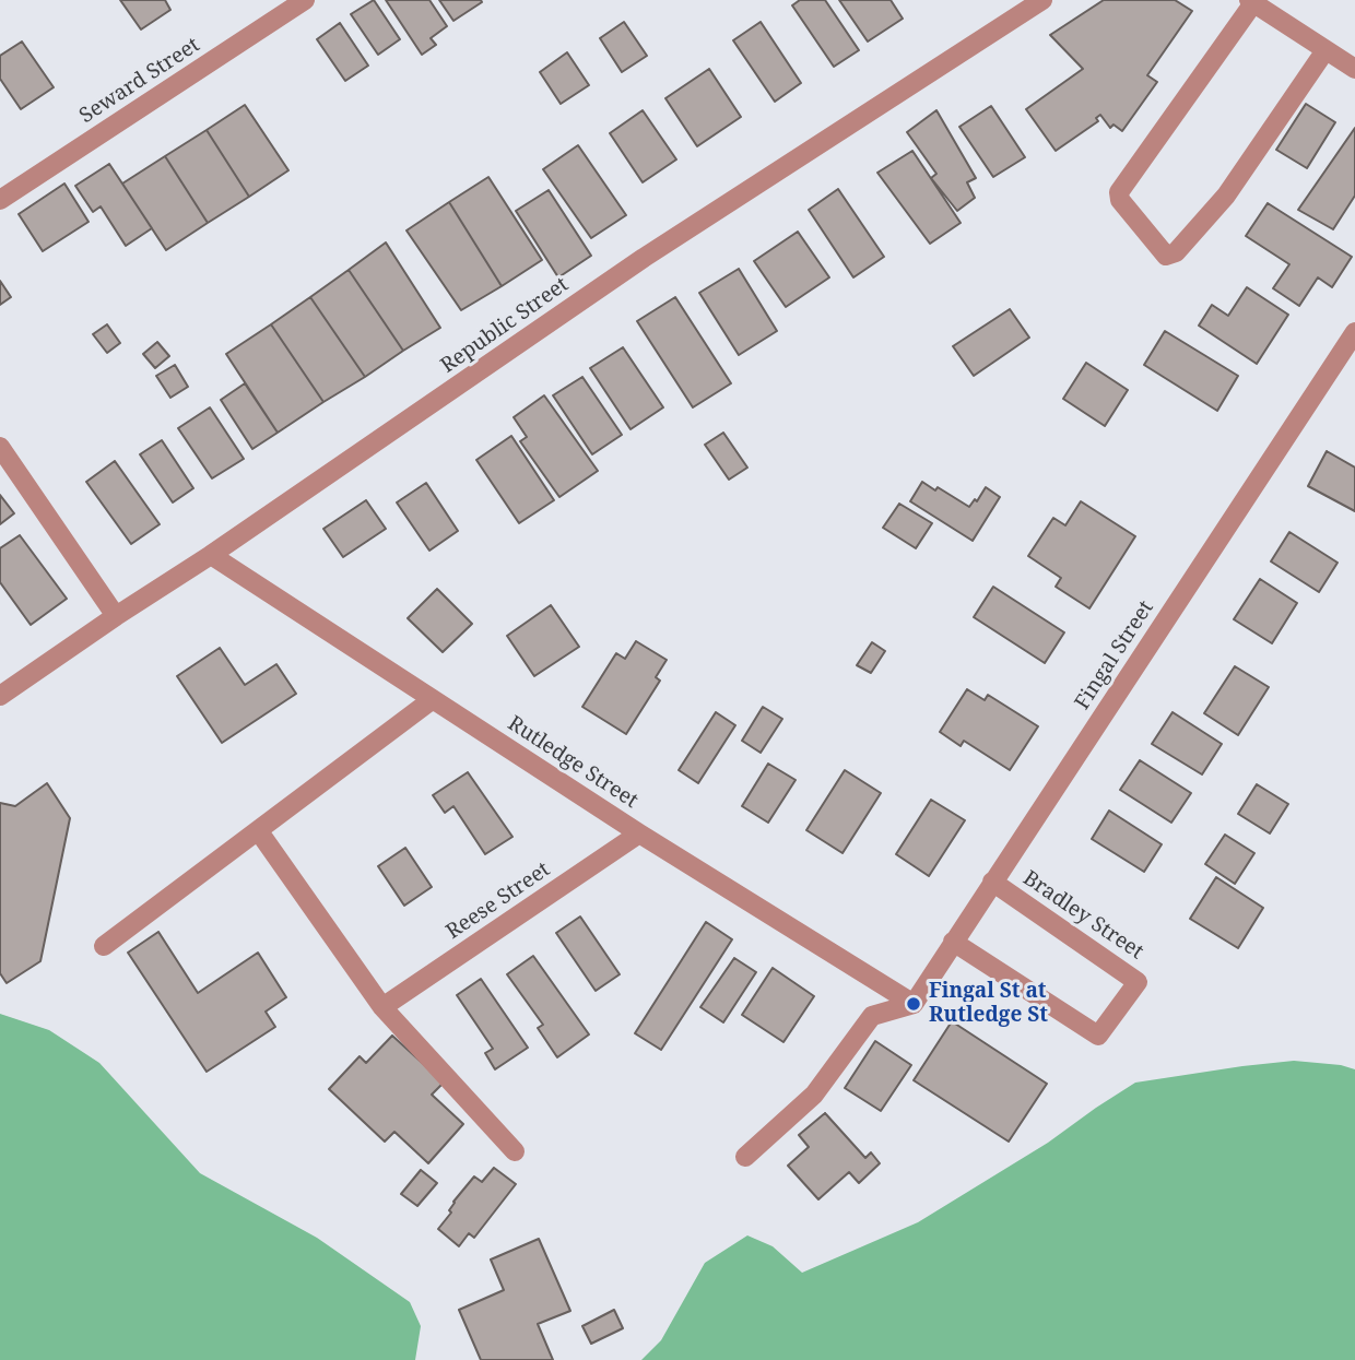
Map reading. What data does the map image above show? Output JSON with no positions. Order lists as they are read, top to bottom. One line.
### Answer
{"streets":{"street":["Seward Street","Republic Street","Fingal Street","Rutledge Street","Reese Street","Bradley Street"]},"crossings":[["Republic Street","Rutledge Street"],["Fingal Street","Rutledge Street"],["Fingal Street","Bradley Street"],["Rutledge Street","Reese Street"]],"places":["Fingal St at Rutledge St"]}
